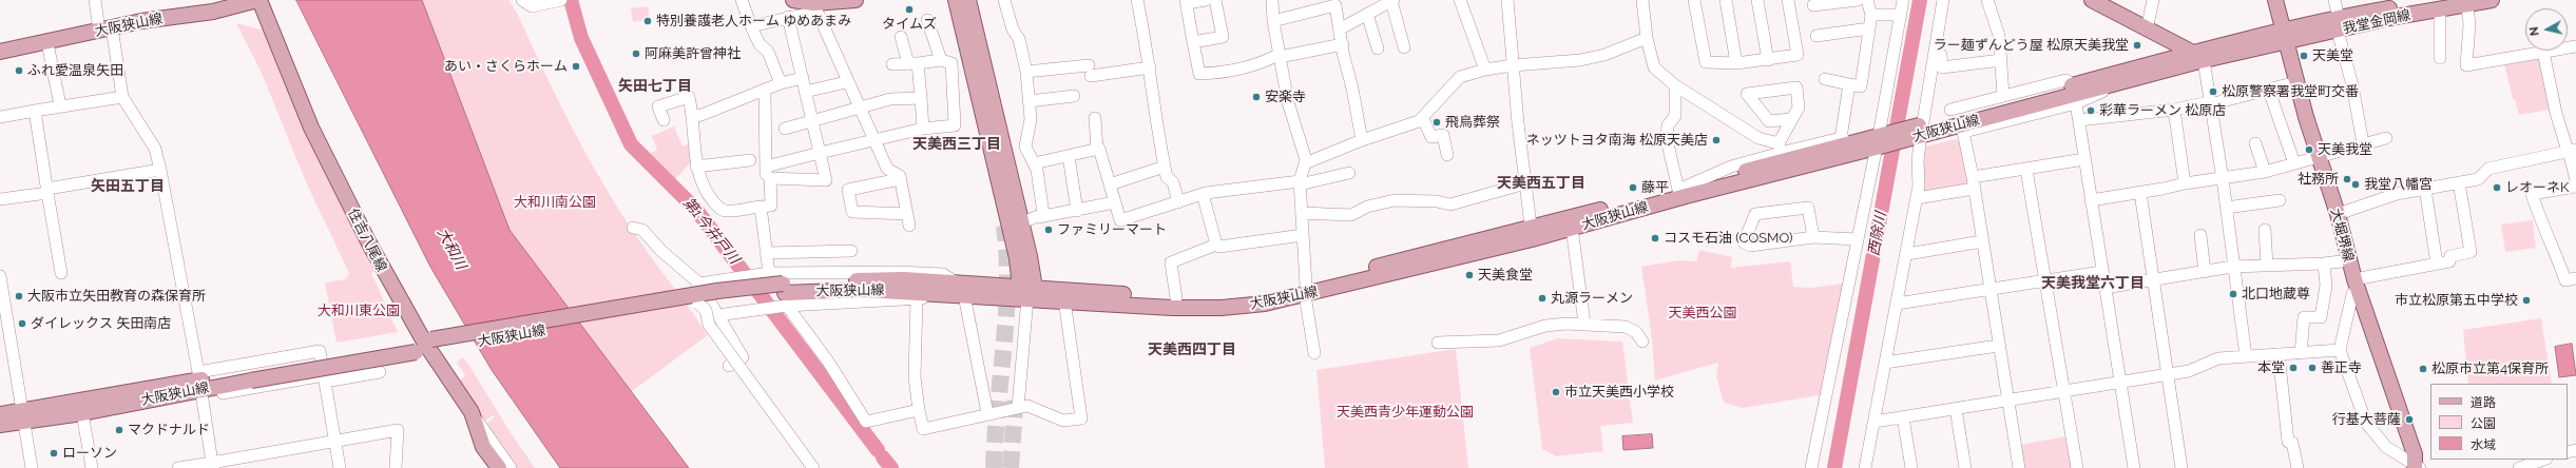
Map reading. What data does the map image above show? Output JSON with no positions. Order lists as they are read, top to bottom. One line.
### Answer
{"streets":{"main road":["我堂金岡線","大阪狭山線","大堀堺線","住吉八尾線"]},"crossings":[["我堂金岡線","大阪狭山線"],["我堂金岡線","大堀堺線"],["大阪狭山線","大堀堺線"],["大阪狭山線","住吉八尾線"]],"districts":["矢田七丁目","天美西三丁目","天美西五丁目","矢田五丁目","天美我堂六丁目","天美西四丁目"],"water":["第1今井戸川","西除川","大和川"],"parks":["大和川南公園","大和川東公園","天美西公園","天美西青少年運動公園"],"places":["タイムズ","特別養護老人ホーム ゆめあまみ","ラー麺ずんどう屋 松原天美我堂","阿麻美許曾神社","天美堂","あい・さくらホーム","ふれ愛温泉矢田","松原警察署我堂町交番","安楽寺","彩華ラーメン 松原店","飛鳥葬祭","ネッツトヨタ南海 松原天美店","天美我堂","社務所","我堂八幡宮","藤平","レオーネK","ファミリーマート","コスモ石油 (COSMO)","天美食堂","北口地蔵尊","大阪市立矢田教育の森保育所","丸源ラーメン","市立松原第五中学校","ダイレックス 矢田南店","本堂","善正寺","松原市立第4保育所","市立天美西小学校","行基大菩薩","マクドナルド","ローソン"],"legend":["道路","公園","水域"],"north":"left"}
